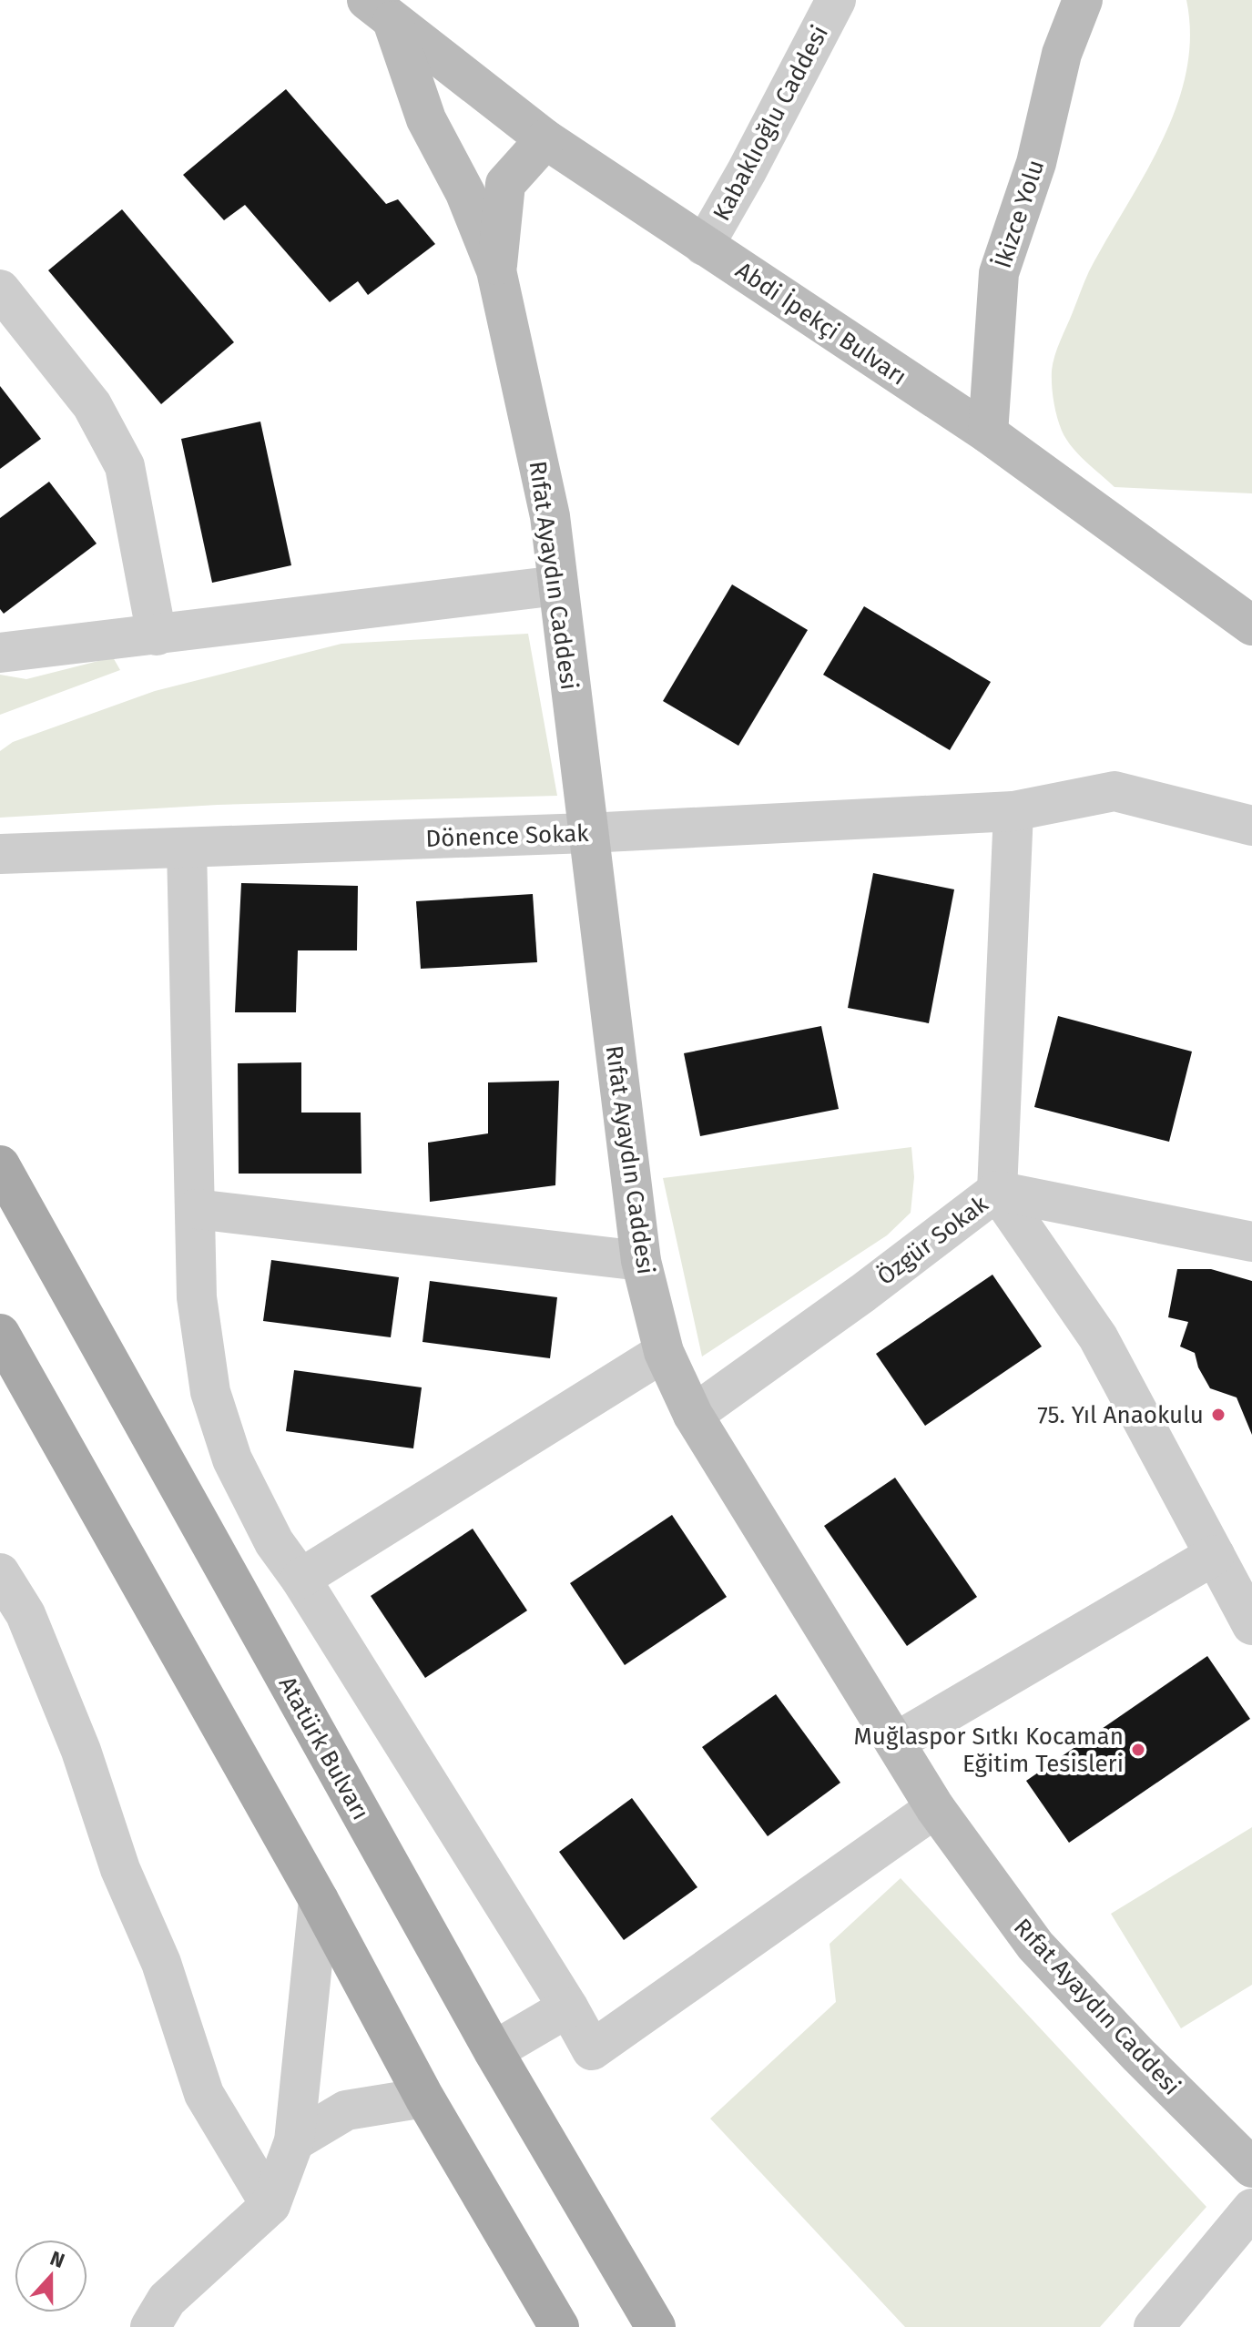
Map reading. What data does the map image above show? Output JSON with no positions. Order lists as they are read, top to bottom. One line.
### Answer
{"streets":{"main road":["Atatürk Bulvarı"],"street":["Kabaklıoğlu Caddesi","İkizce Yolu","Abdi İpekçi Bulvarı","Rıfat Ayaydın Caddesi","Dönence Sokak","Özgür Sokak"]},"crossings":[["Kabaklıoğlu Caddesi","Abdi İpekçi Bulvarı"],["İkizce Yolu","Abdi İpekçi Bulvarı"],["Rıfat Ayaydın Caddesi","Dönence Sokak"],["Rıfat Ayaydın Caddesi","Özgür Sokak"]],"places":["75. Yıl Anaokulu","Muğlaspor Sıtkı Kocaman Eğitim Tesisleri"],"north":"top"}
